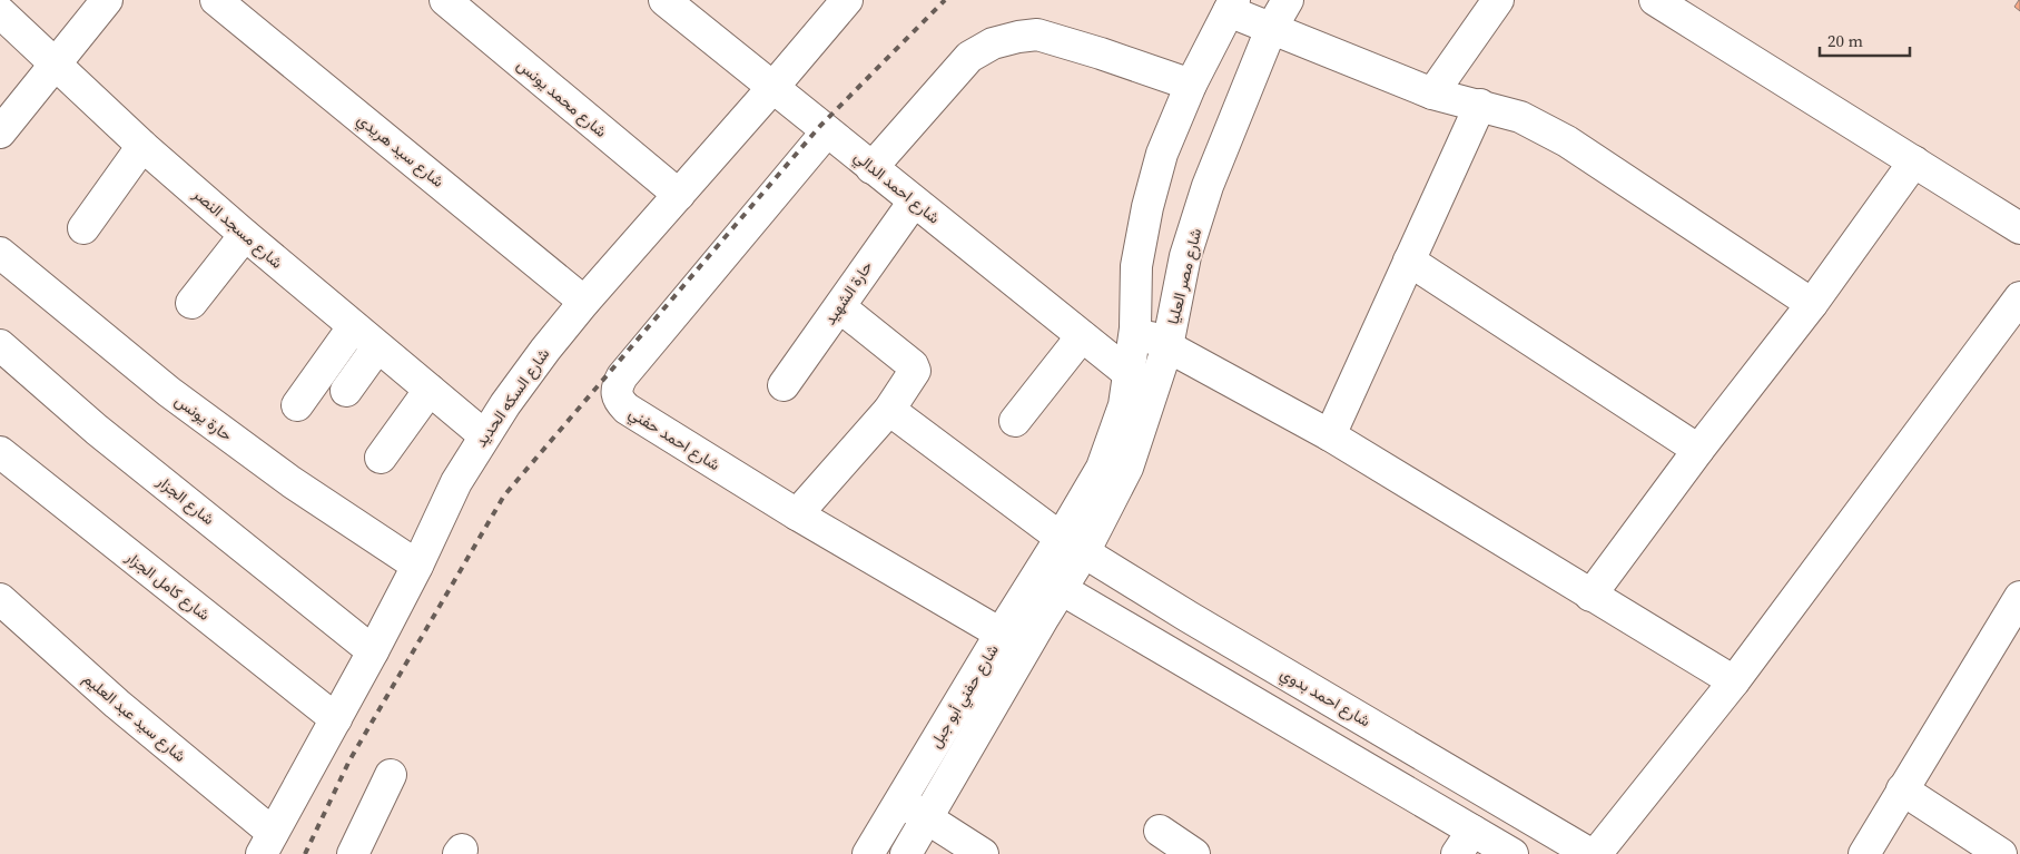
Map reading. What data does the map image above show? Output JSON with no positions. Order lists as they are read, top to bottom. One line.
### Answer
{"streets":{"street":["شارع محمد يونس","شارع سيد هريدي","شارع احمد الدالي","شارع مسجد النصر","شارع مصر العليا","حارة الشهيد","شارع السكه الحديد","حارة يونس","شارع احمد حفني","شارع الجزار","شارع كامل الجزار","شارع حفني أبو جبل","شارع احمد بدوي","شارع سيد عبد العليم"]},"crossings":[["شارع محمد يونس","شارع السكه الحديد"],["شارع سيد هريدي","شارع السكه الحديد"],["شارع احمد الدالي","حارة الشهيد"],["شارع احمد الدالي","شارع السكه الحديد"],["شارع احمد الدالي","شارع احمد حفني"],["شارع مسجد النصر","شارع السكه الحديد"],["شارع مصر العليا","شارع حفني أبو جبل"],["شارع مصر العليا","شارع احمد بدوي"],["شارع السكه الحديد","حارة يونس"],["شارع السكه الحديد","شارع الجزار"],["شارع السكه الحديد","شارع كامل الجزار"],["شارع السكه الحديد","شارع سيد عبد العليم"],["شارع احمد حفني","شارع حفني أبو جبل"],["شارع حفني أبو جبل","شارع احمد بدوي"]],"scale_bar":"20 m"}
